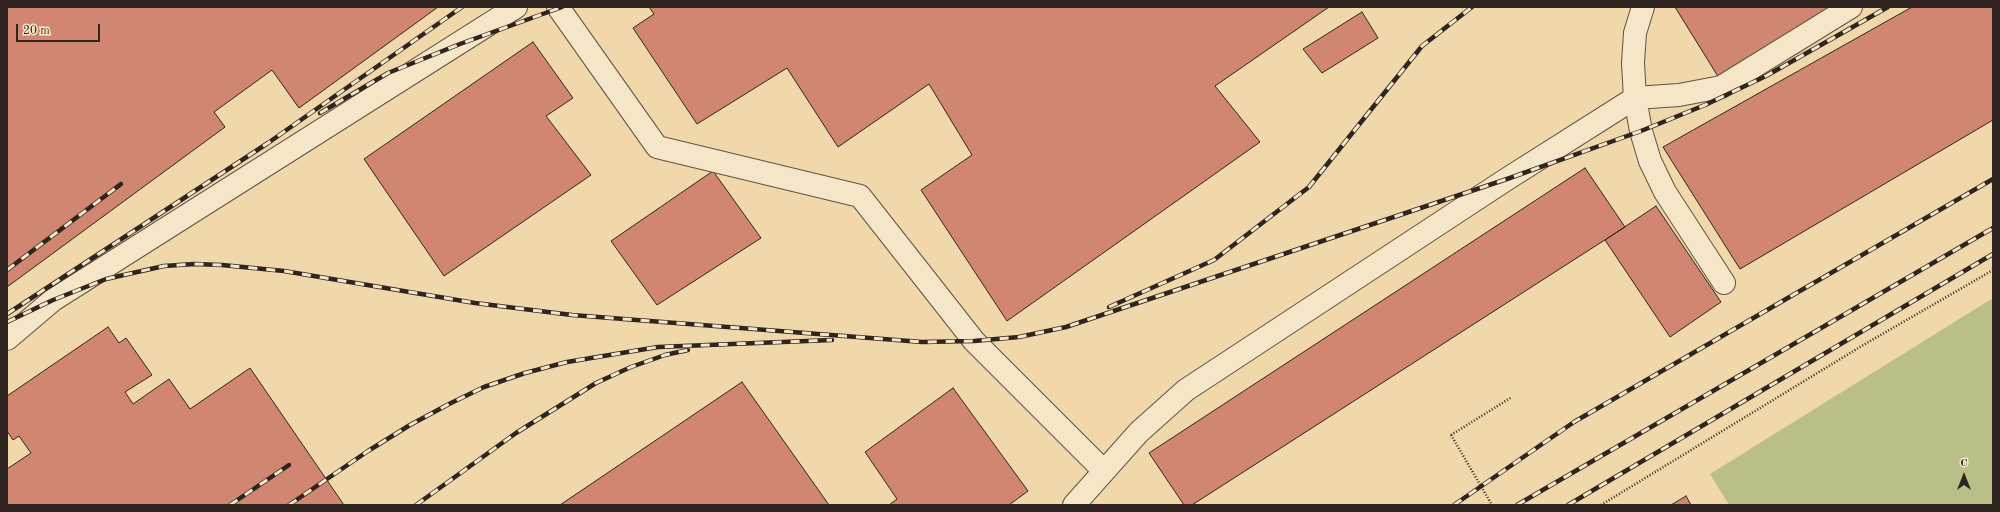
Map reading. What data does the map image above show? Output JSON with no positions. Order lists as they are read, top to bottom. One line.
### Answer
{"scale_bar":"20 m","north":"top"}
